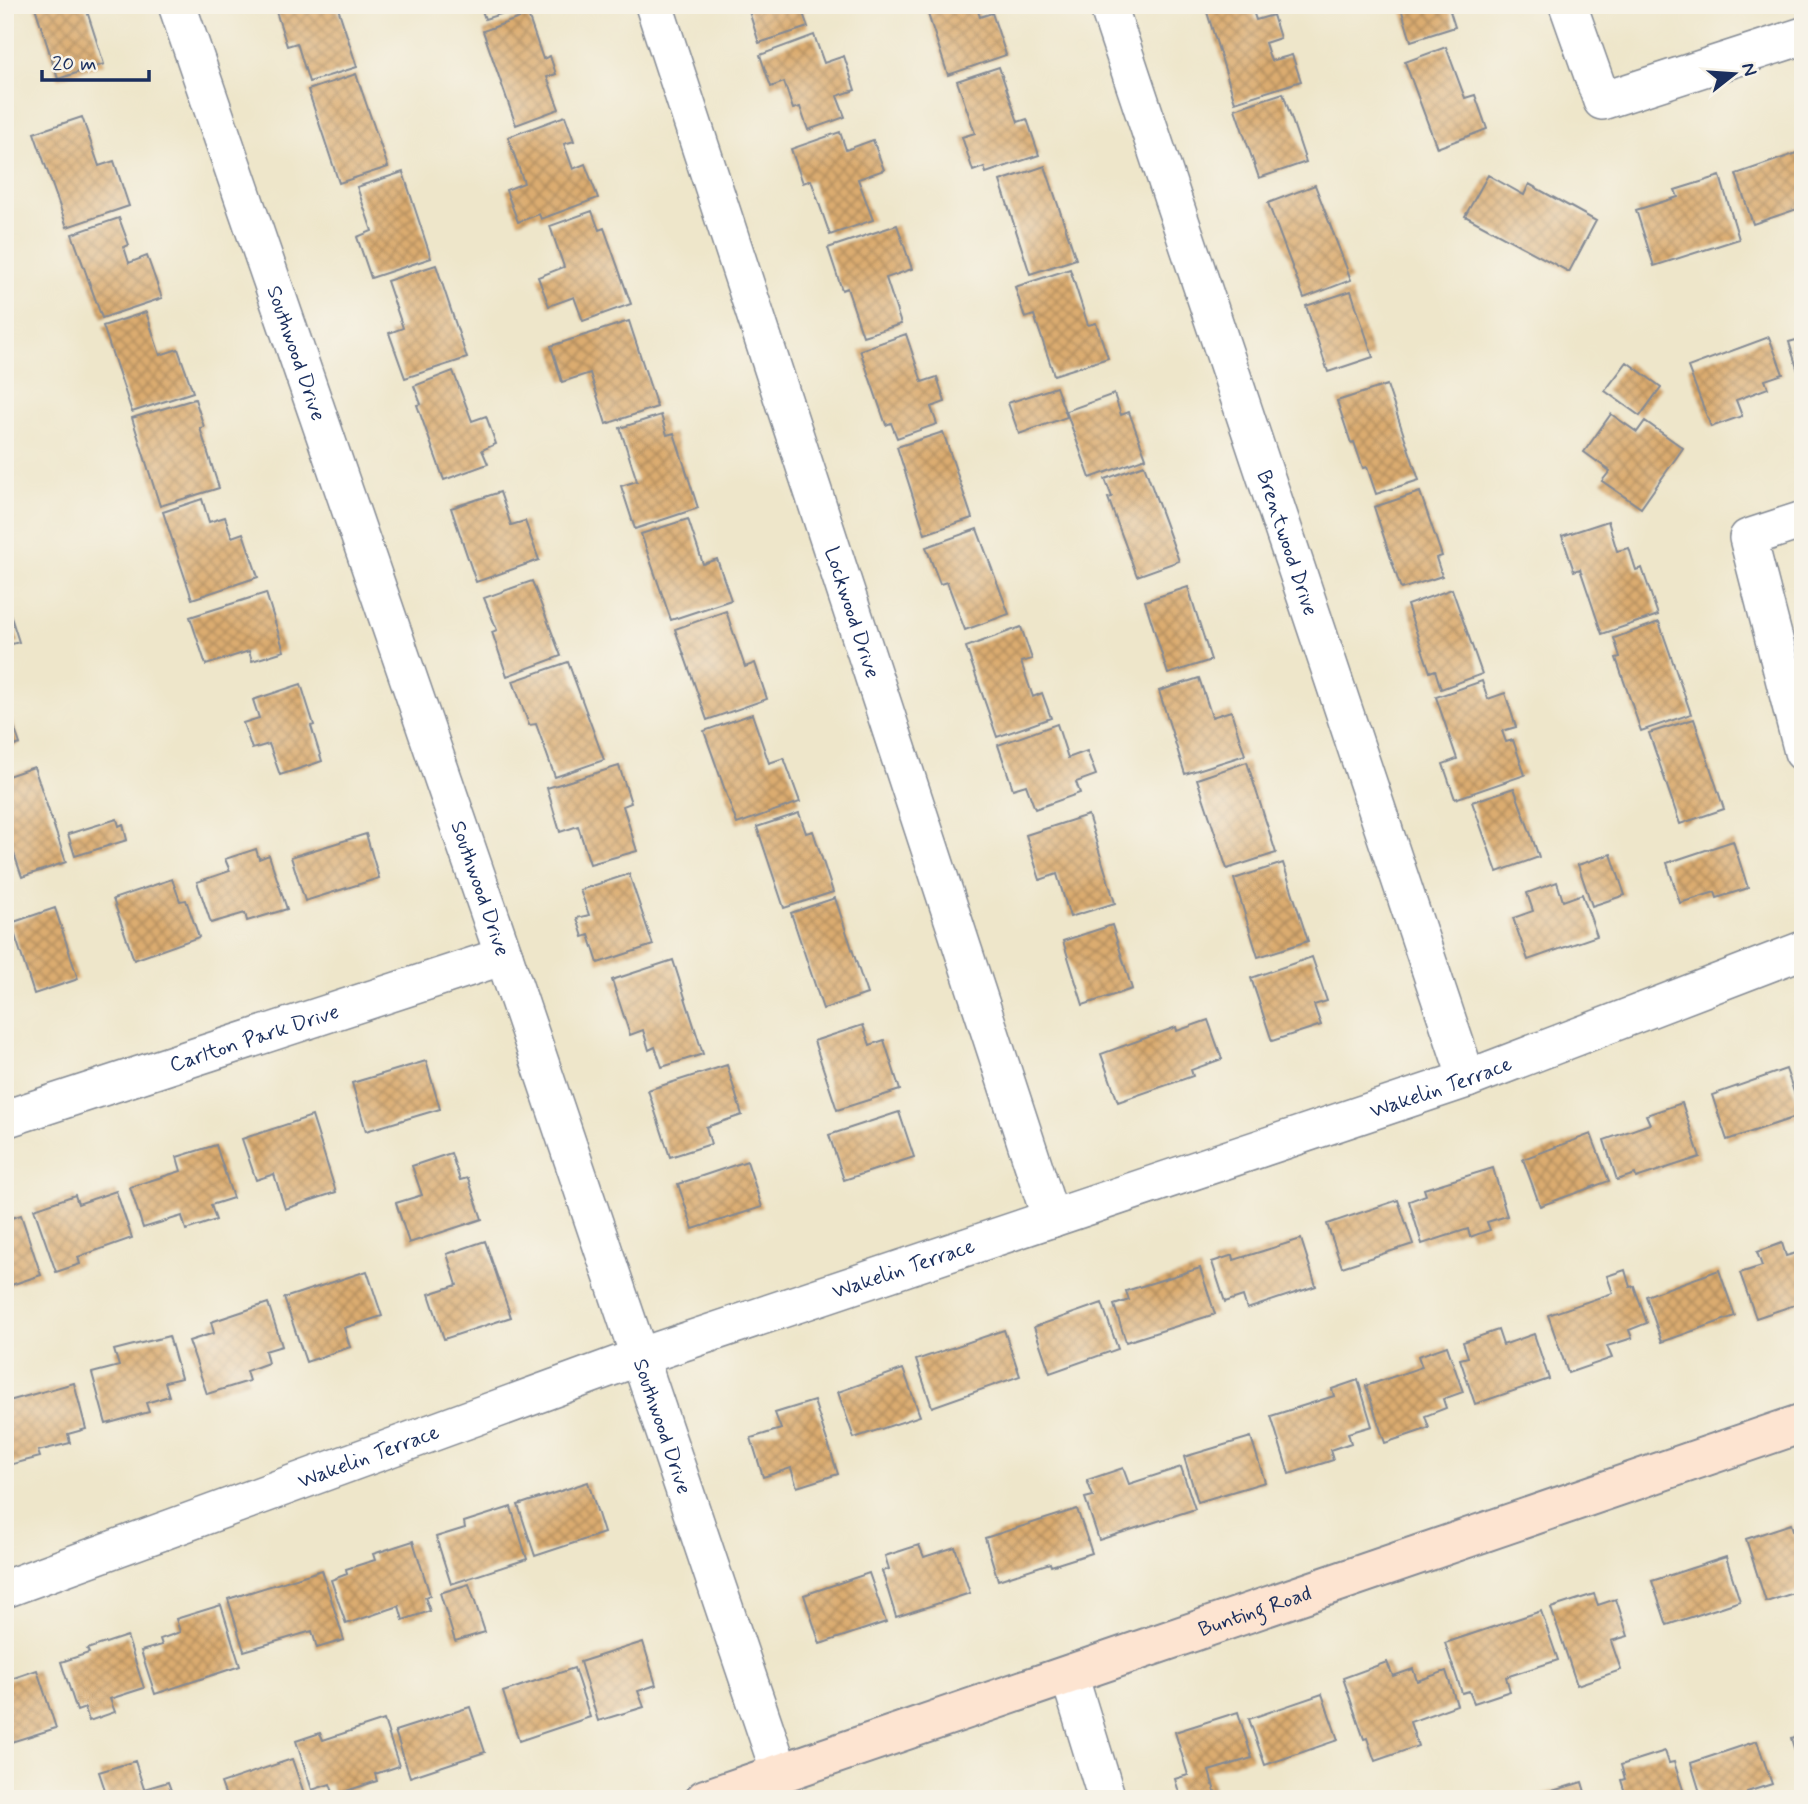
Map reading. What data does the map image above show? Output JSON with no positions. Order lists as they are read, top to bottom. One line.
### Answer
{"streets":{"main road":["Bunting Road"],"street":["Southwood Drive","Brentwood Drive","Lockwood Drive","Carlton Park Drive","Wakelin Terrace"]},"crossings":[["Southwood Drive","Carlton Park Drive"],["Southwood Drive","Wakelin Terrace"],["Southwood Drive","Bunting Road"],["Brentwood Drive","Wakelin Terrace"],["Lockwood Drive","Wakelin Terrace"]],"scale_bar":"20 m","north":"right"}
